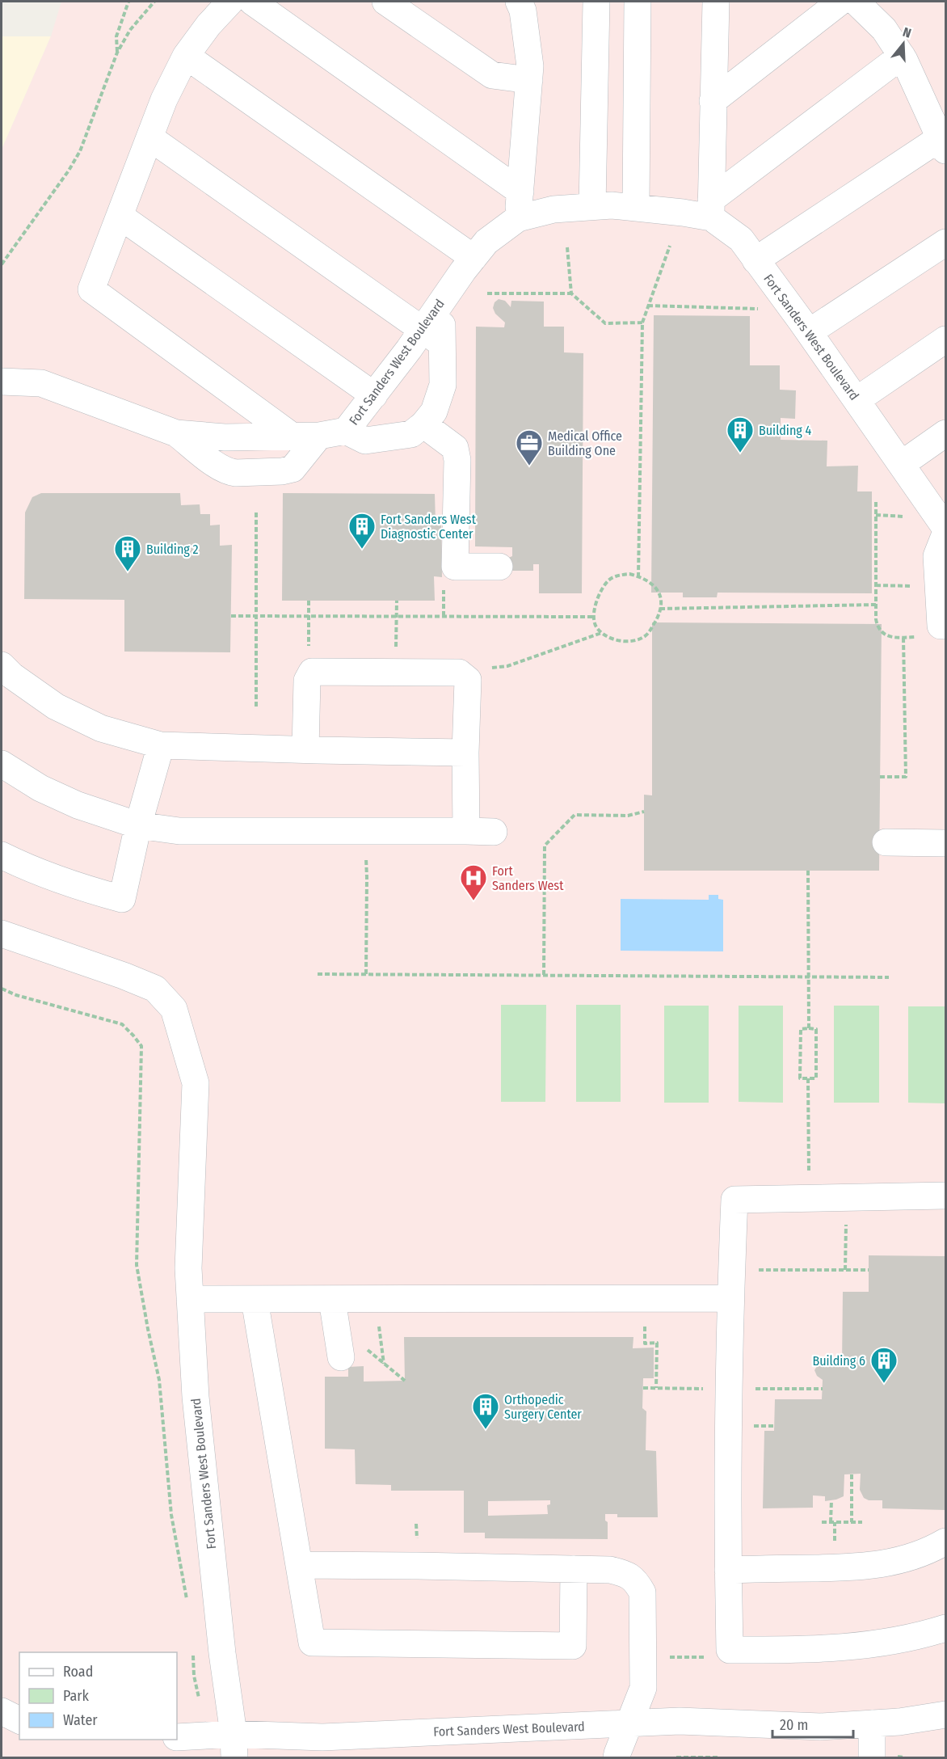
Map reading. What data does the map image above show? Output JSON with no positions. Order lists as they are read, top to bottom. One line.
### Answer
{"streets":{"lane":["Fort Sanders West Boulevard"]},"places":{"building":["Building 4","Fort Sanders West Diagnostic Center","Building 2","Building 6","Orthopedic Surgery Center"],"office":["Medical Office Building One"],"hospital":["Fort Sanders West"]},"legend":["Road","Park","Water"],"scale_bar":"20 m","north":"top"}
